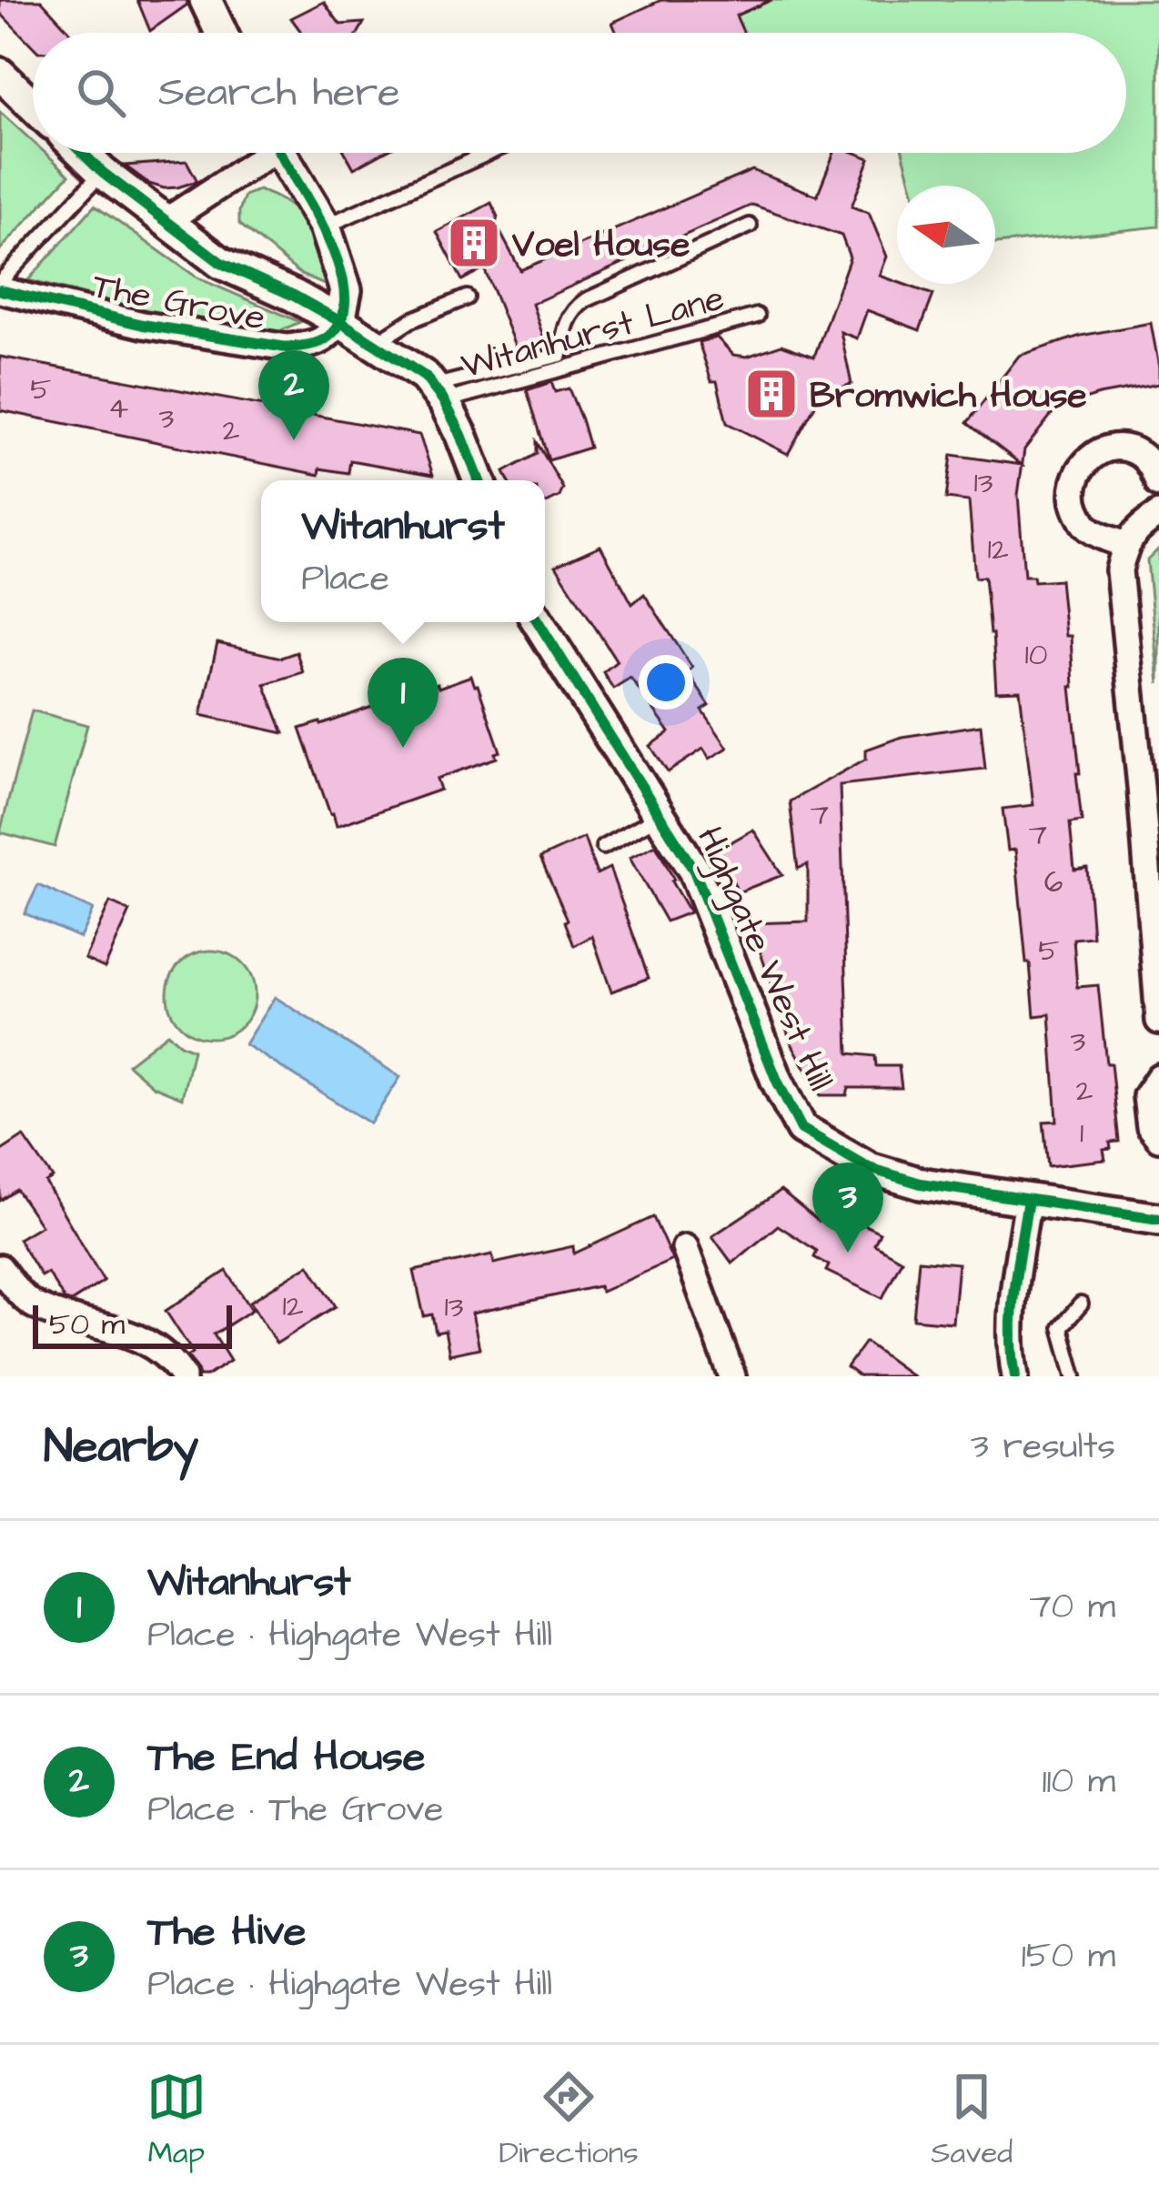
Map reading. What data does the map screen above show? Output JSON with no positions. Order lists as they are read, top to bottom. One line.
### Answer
{"streets":{"street":["The Grove","Highgate West Hill"],"lane":["Witanhurst Lane"]},"places":{"building":["Voel House","Bromwich House"]},"house_numbers":["5","4","3","2","13","12","10","7","7","6","5","3","2","1","12","13"],"scale_bar":"50 m","north":"left","page":{"search":"Search here","pins":["2","1","3"],"popup":["Witanhurst","Place"],"scale":"50 m","heading":["Nearby","3 results"],"list":[{"mark":"1","name":"Witanhurst","note":"Place · Highgate West Hill","value":"70 m"},{"mark":"2","name":"The End House","note":"Place · The Grove","value":"110 m"},{"mark":"3","name":"The Hive","note":"Place · Highgate West Hill","value":"150 m"}],"nav":["Map","Directions","Saved"]}}
